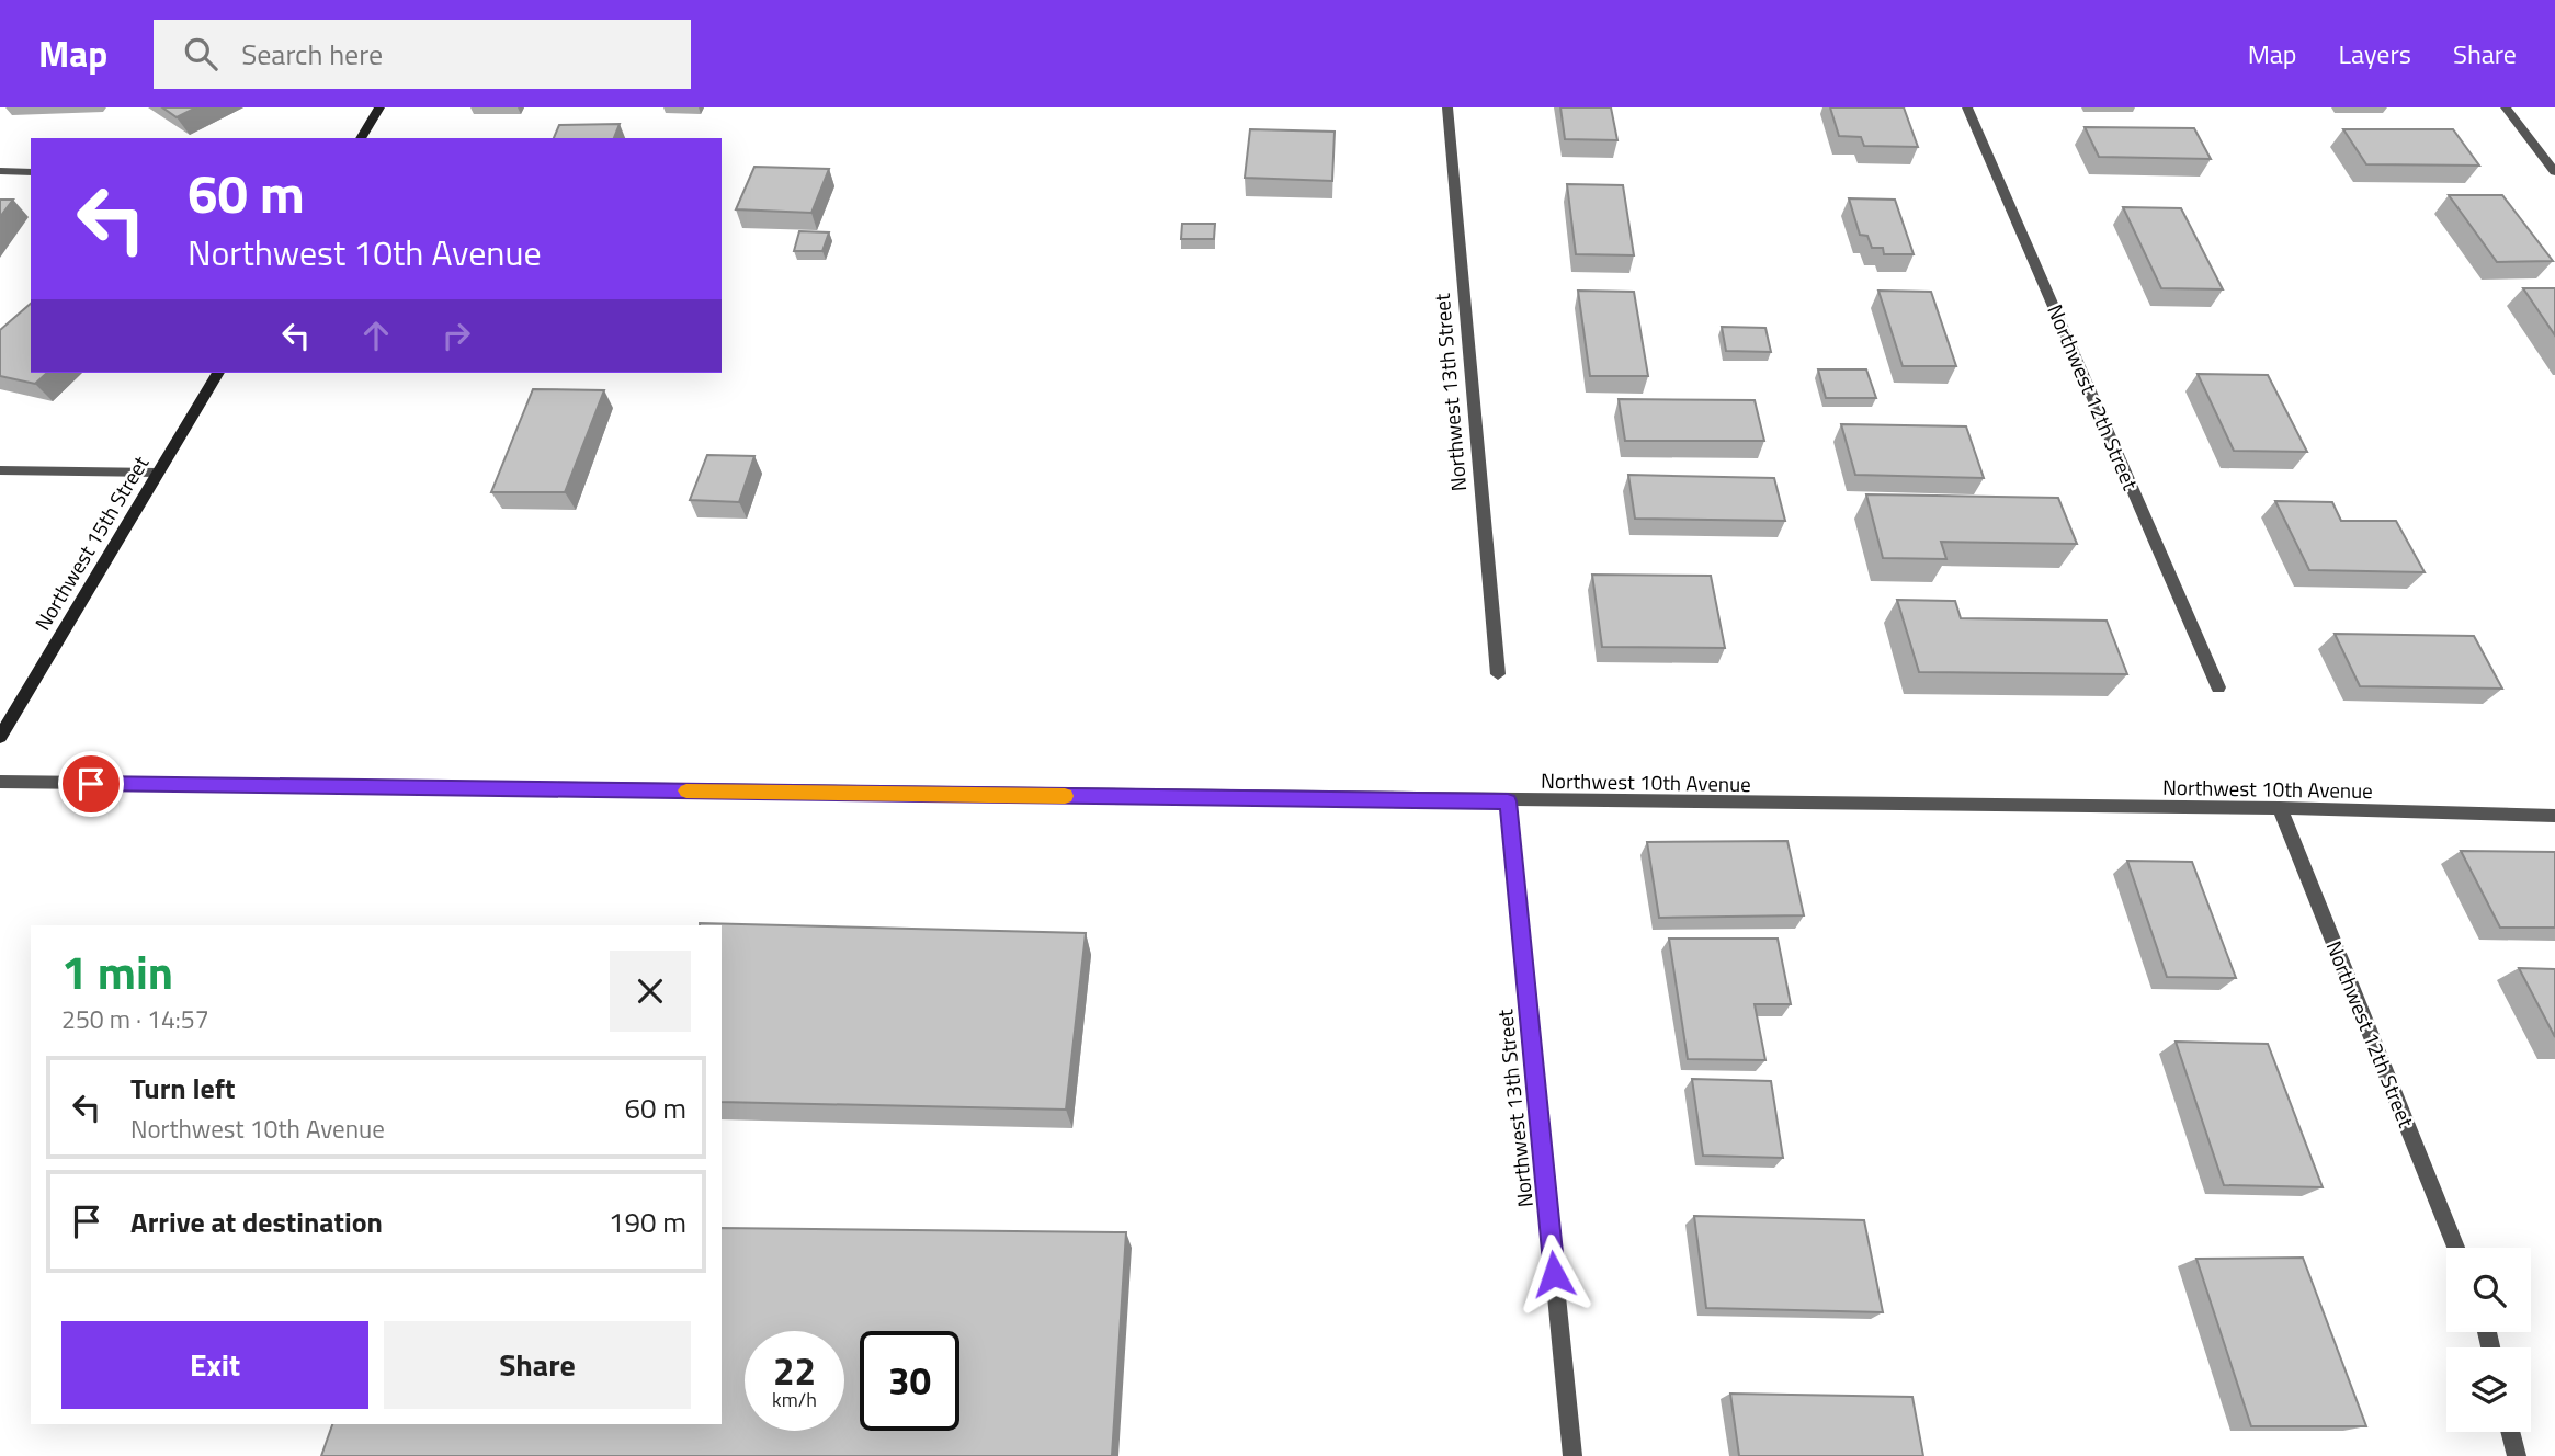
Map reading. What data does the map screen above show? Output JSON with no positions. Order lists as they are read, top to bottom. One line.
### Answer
{"streets":{"street":["Northwest 13th Street","Northwest 12th Street","Northwest 15th Street","Northwest 10th Avenue"]},"crossings":[["Northwest 13th Street","Northwest 10th Avenue"],["Northwest 12th Street","Northwest 10th Avenue"]],"page":{"header":"Map","search":"Search here","nav":["Map","Layers","Share"],"turn":["60 m","Northwest 10th Avenue"],"heading":["1 min","250 m · 14:57"],"list":[{"name":"Turn left","note":"Northwest 10th Avenue","value":"60 m"},{"name":"Arrive at destination","value":"190 m"}],"buttons":["Exit","Share"],"speed":"22 km/h","limit":"30"}}
